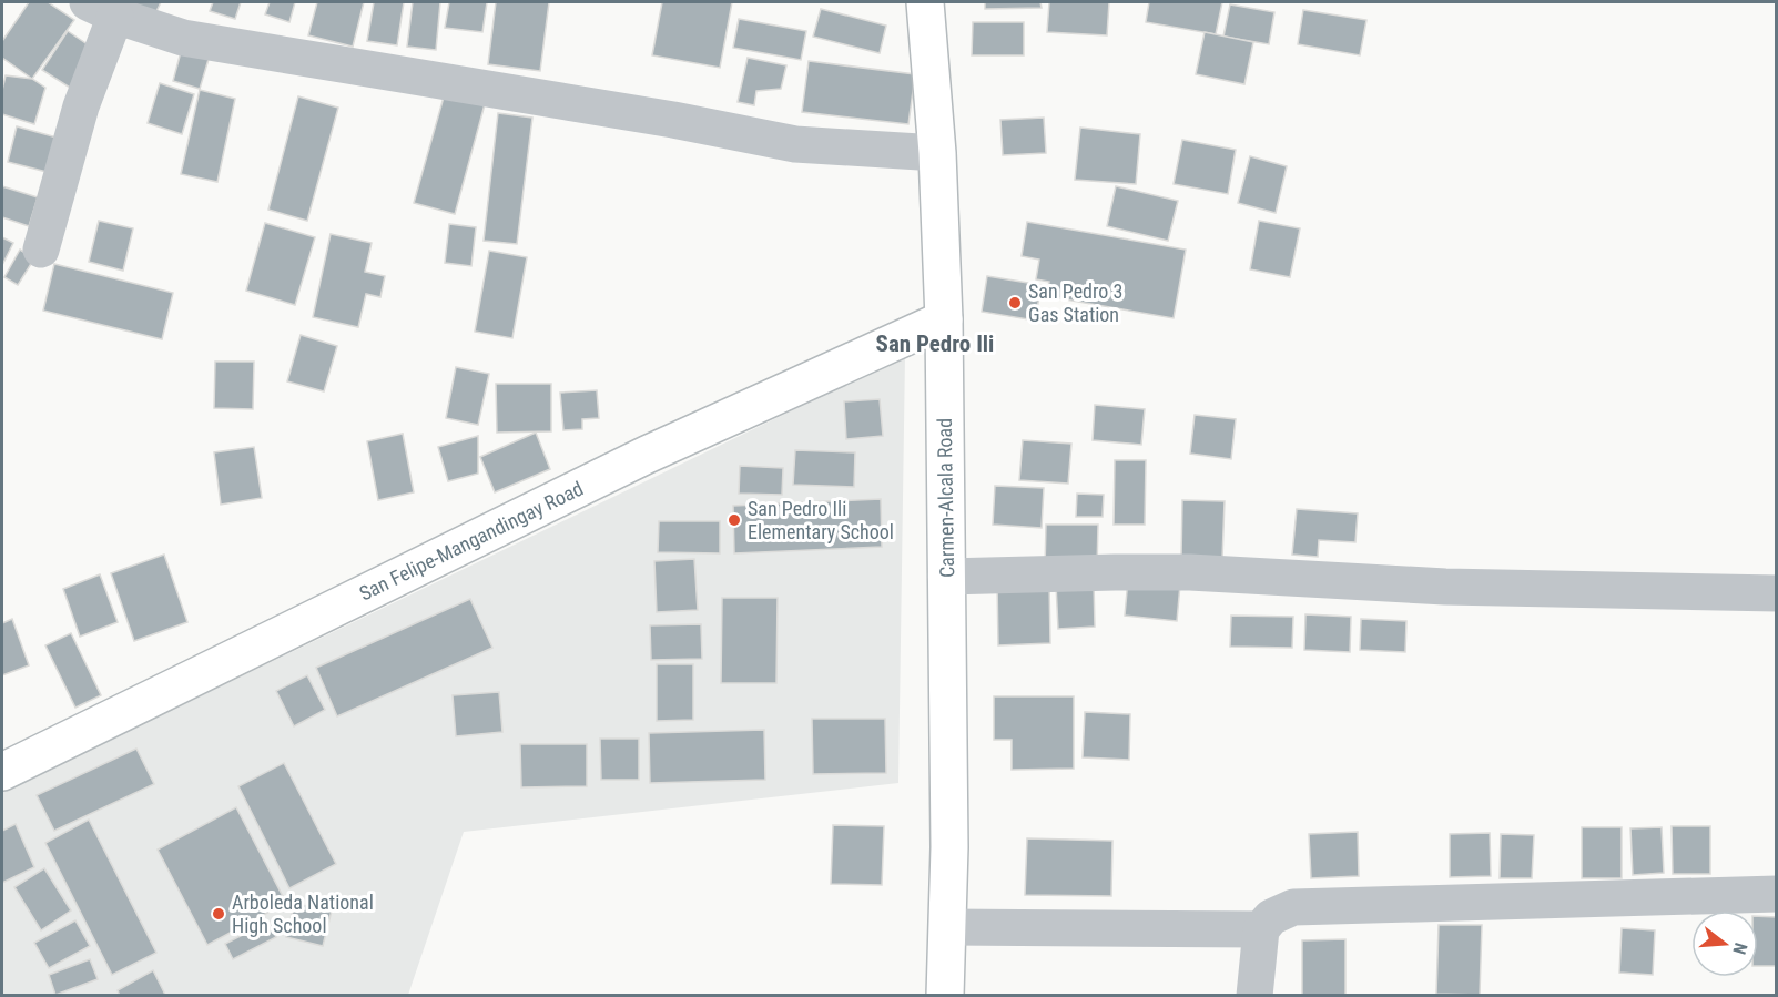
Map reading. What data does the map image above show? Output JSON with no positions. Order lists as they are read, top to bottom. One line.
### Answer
{"streets":{"main road":["Carmen-Alcala Road","San Felipe-Mangandingay Road"]},"crossings":[["Carmen-Alcala Road","San Felipe-Mangandingay Road"]],"districts":["San Pedro Ili"],"places":["San Pedro 3 Gas Station","San Pedro Ili Elementary School","Arboleda National High School"],"north":"right"}
